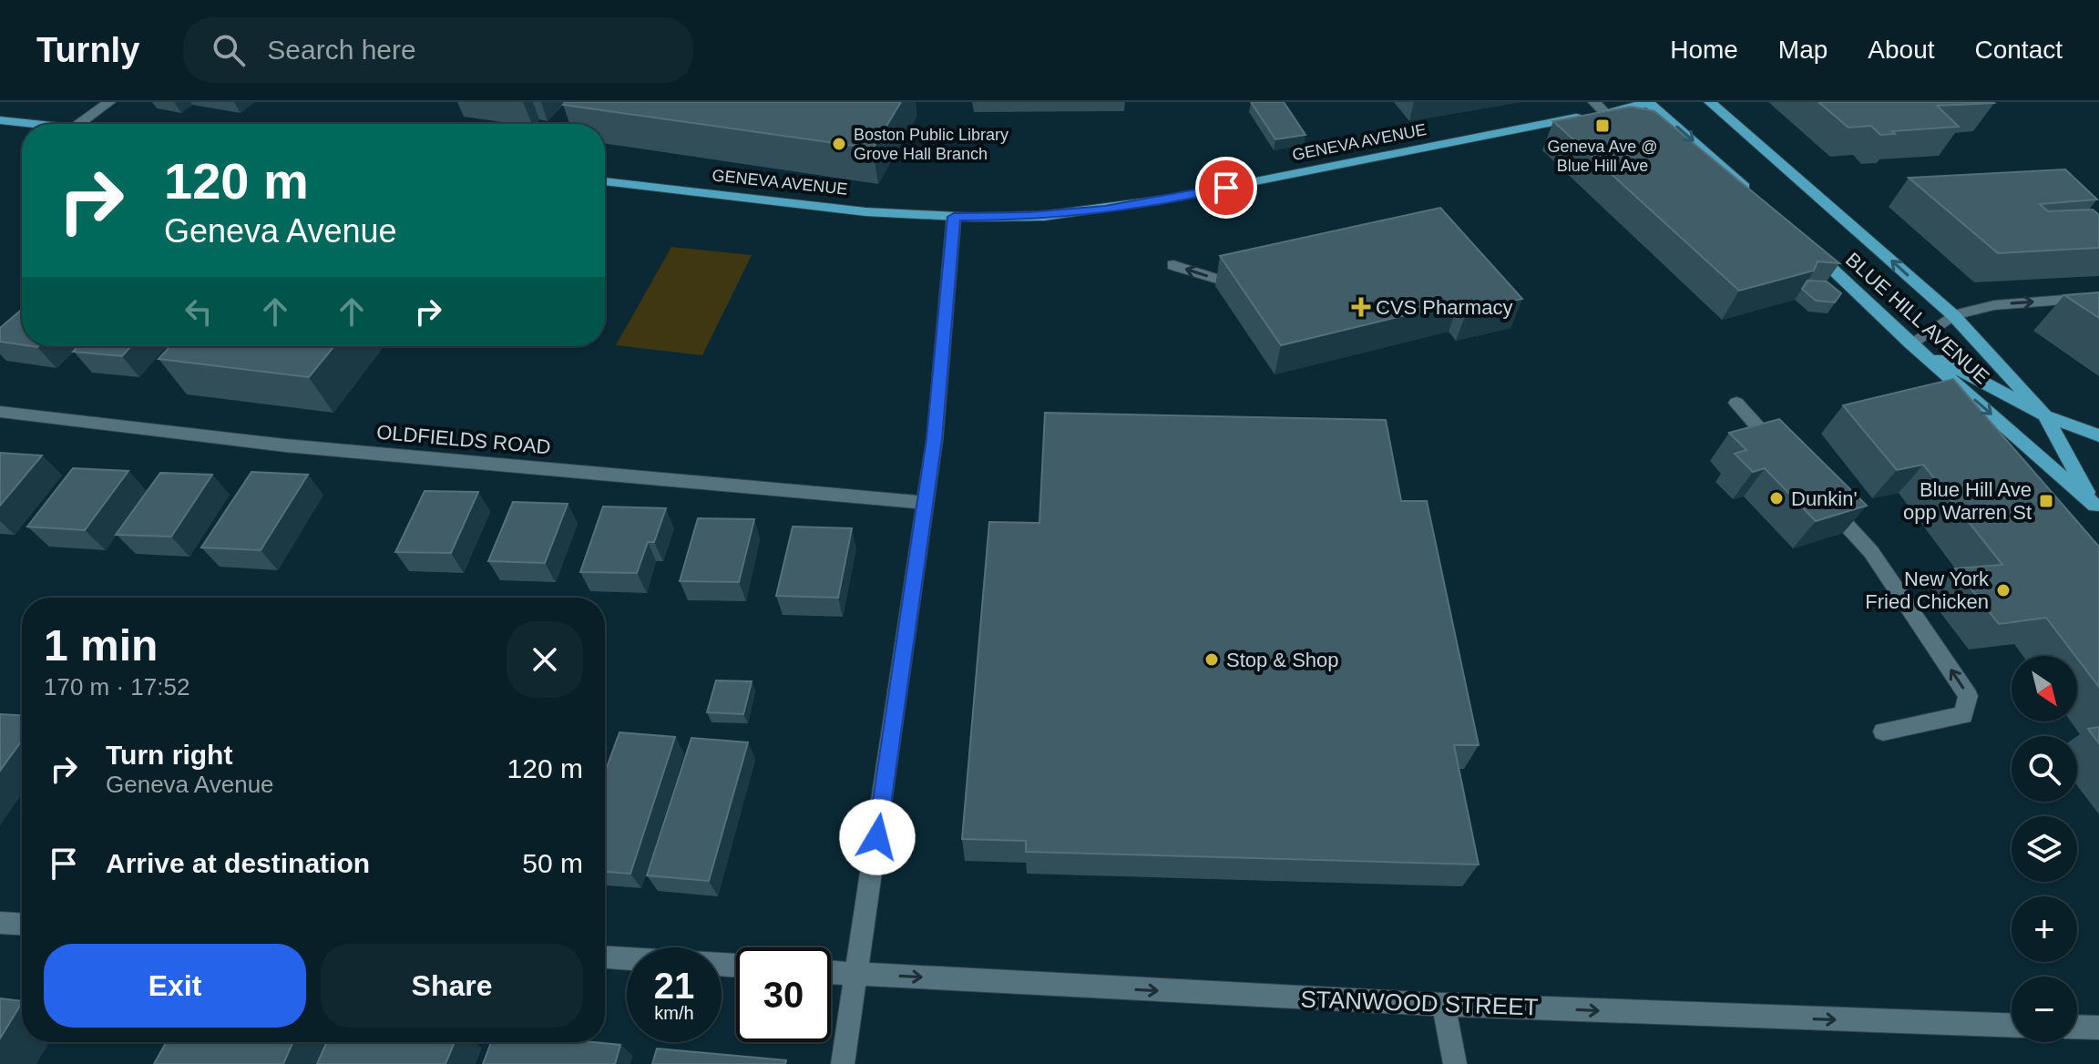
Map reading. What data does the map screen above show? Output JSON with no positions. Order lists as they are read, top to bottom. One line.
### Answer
{"streets":{"main road":["GENEVA AVENUE","BLUE HILL AVENUE"],"street":["OLDFIELDS ROAD","STANWOOD STREET"]},"one_way":["STANWOOD STREET"],"places":{"transit":["Geneva Ave @ Blue Hill Ave","Blue Hill Ave opp Warren St"],"other":["Boston Public Library Grove Hall Branch","Dunkin'","New York Fried Chicken","Stop & Shop"],"health":["CVS Pharmacy"]},"north":"bottom right","page":{"header":"Turnly","search":"Search here","nav":["Home","Map","About","Contact"],"turn":["120 m","Geneva Avenue"],"heading":["1 min","170 m · 17:52"],"map_buttons":["+","−"],"list":[{"name":"Turn right","note":"Geneva Avenue","value":"120 m"},{"name":"Arrive at destination","value":"50 m"}],"buttons":["Exit","Share"],"speed":"21 km/h","limit":"30"}}
